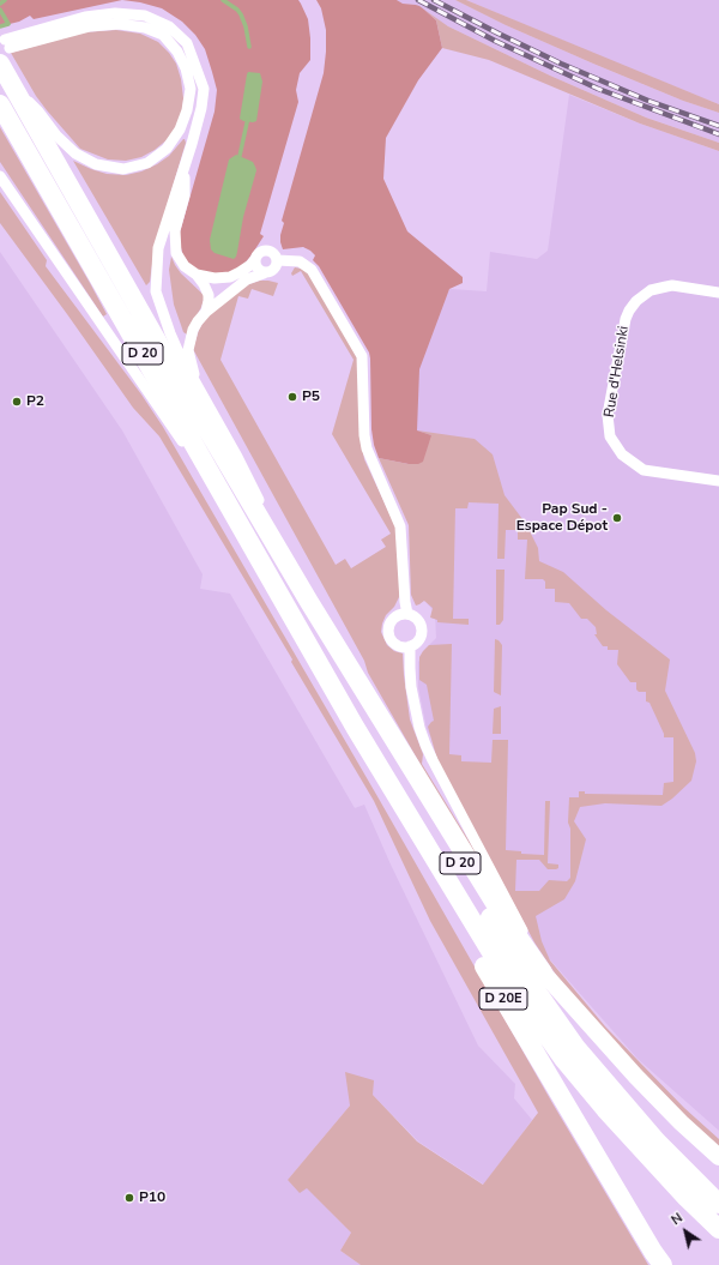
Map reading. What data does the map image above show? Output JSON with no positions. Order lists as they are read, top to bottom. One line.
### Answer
{"streets":{"highway":["D 20","D 20E"],"street":["Rue d'Helsinki"]},"crossings":[["D 20","D 20E"]],"places":["P5","P2","Pap Sud - Espace Dépot","P10"],"north":"top left"}
